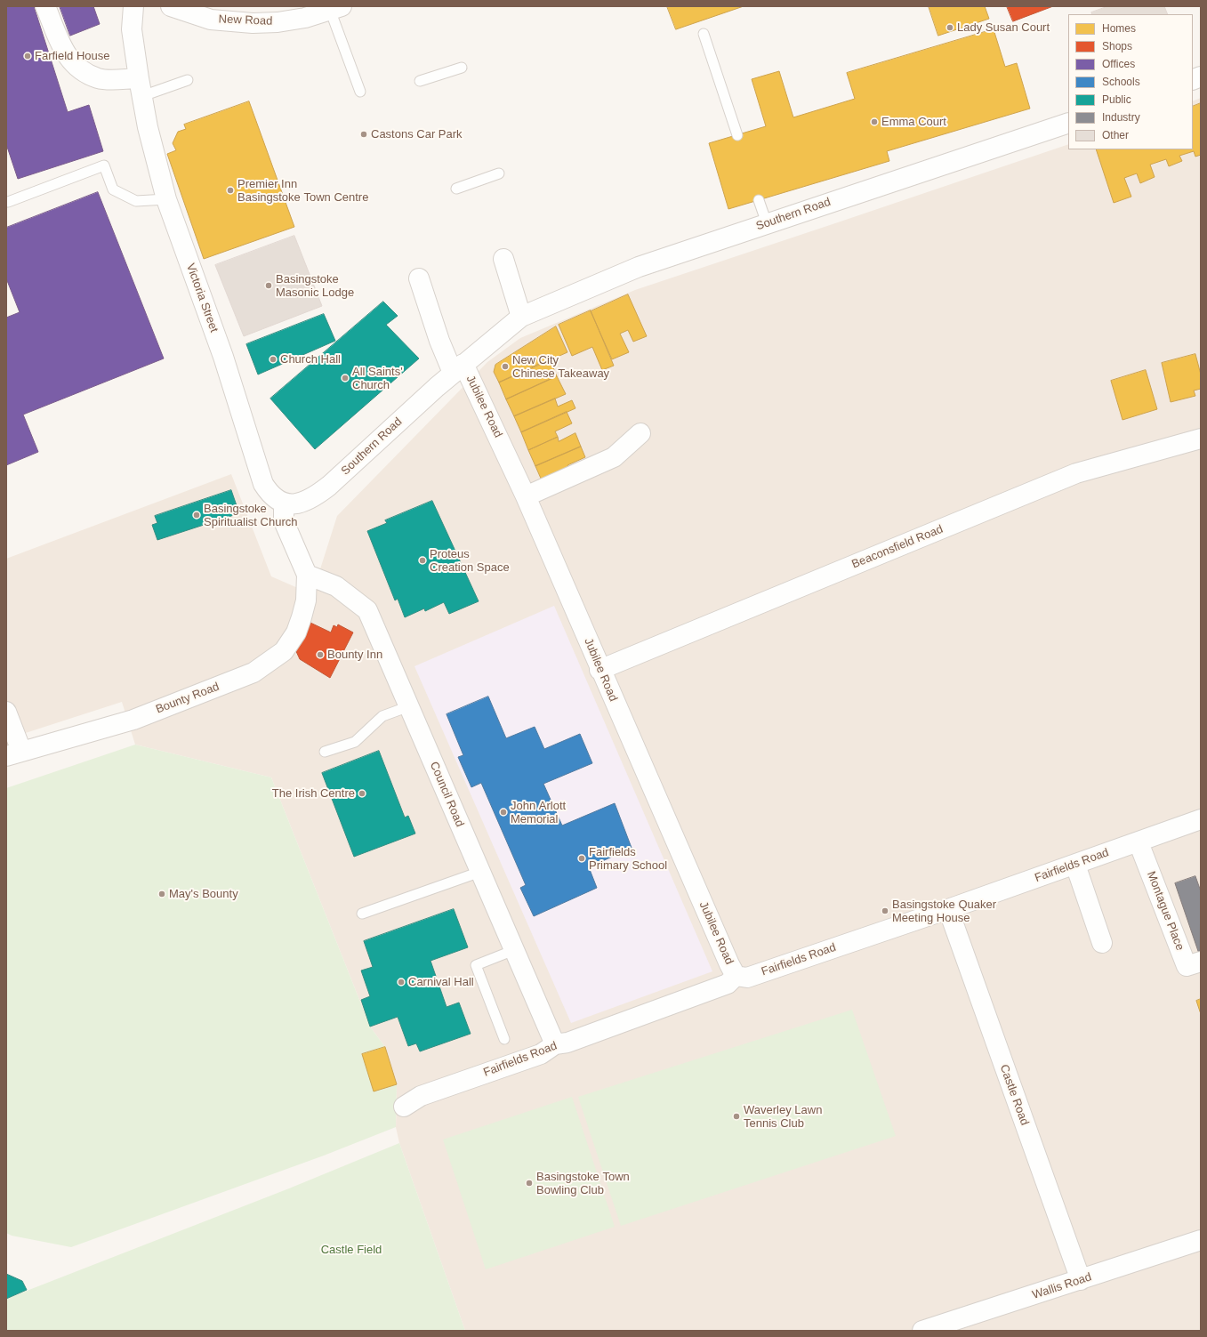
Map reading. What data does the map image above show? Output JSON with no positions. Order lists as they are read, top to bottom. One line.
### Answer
{"streets":{"street":["New Road","Southern Road","Victoria Street","Jubilee Road","Beaconsfield Road","Bounty Road","Council Road","Fairfields Road","Montague Place","Castle Road","Wallis Road"]},"crossings":[["Southern Road","Victoria Street"],["Southern Road","Jubilee Road"],["Jubilee Road","Beaconsfield Road"],["Jubilee Road","Fairfields Road"],["Bounty Road","Council Road"],["Council Road","Fairfields Road"],["Fairfields Road","Montague Place"],["Fairfields Road","Castle Road"],["Castle Road","Wallis Road"]],"parks":["Castle Field"],"places":["Lady Susan Court","Farfield House","Emma Court","Castons Car Park","Premier Inn Basingstoke Town Centre","Basingstoke Masonic Lodge","Church Hall","New City Chinese Takeaway","All Saints' Church","Basingstoke Spiritualist Church","Proteus Creation Space","Bounty Inn","The Irish Centre","John Arlott Memorial","Fairfields Primary School","May's Bounty","Basingstoke Quaker Meeting House","Carnival Hall","Waverley Lawn Tennis Club","Basingstoke Town Bowling Club"],"legend":["Homes","Shops","Offices","Schools","Public","Industry","Other"]}
